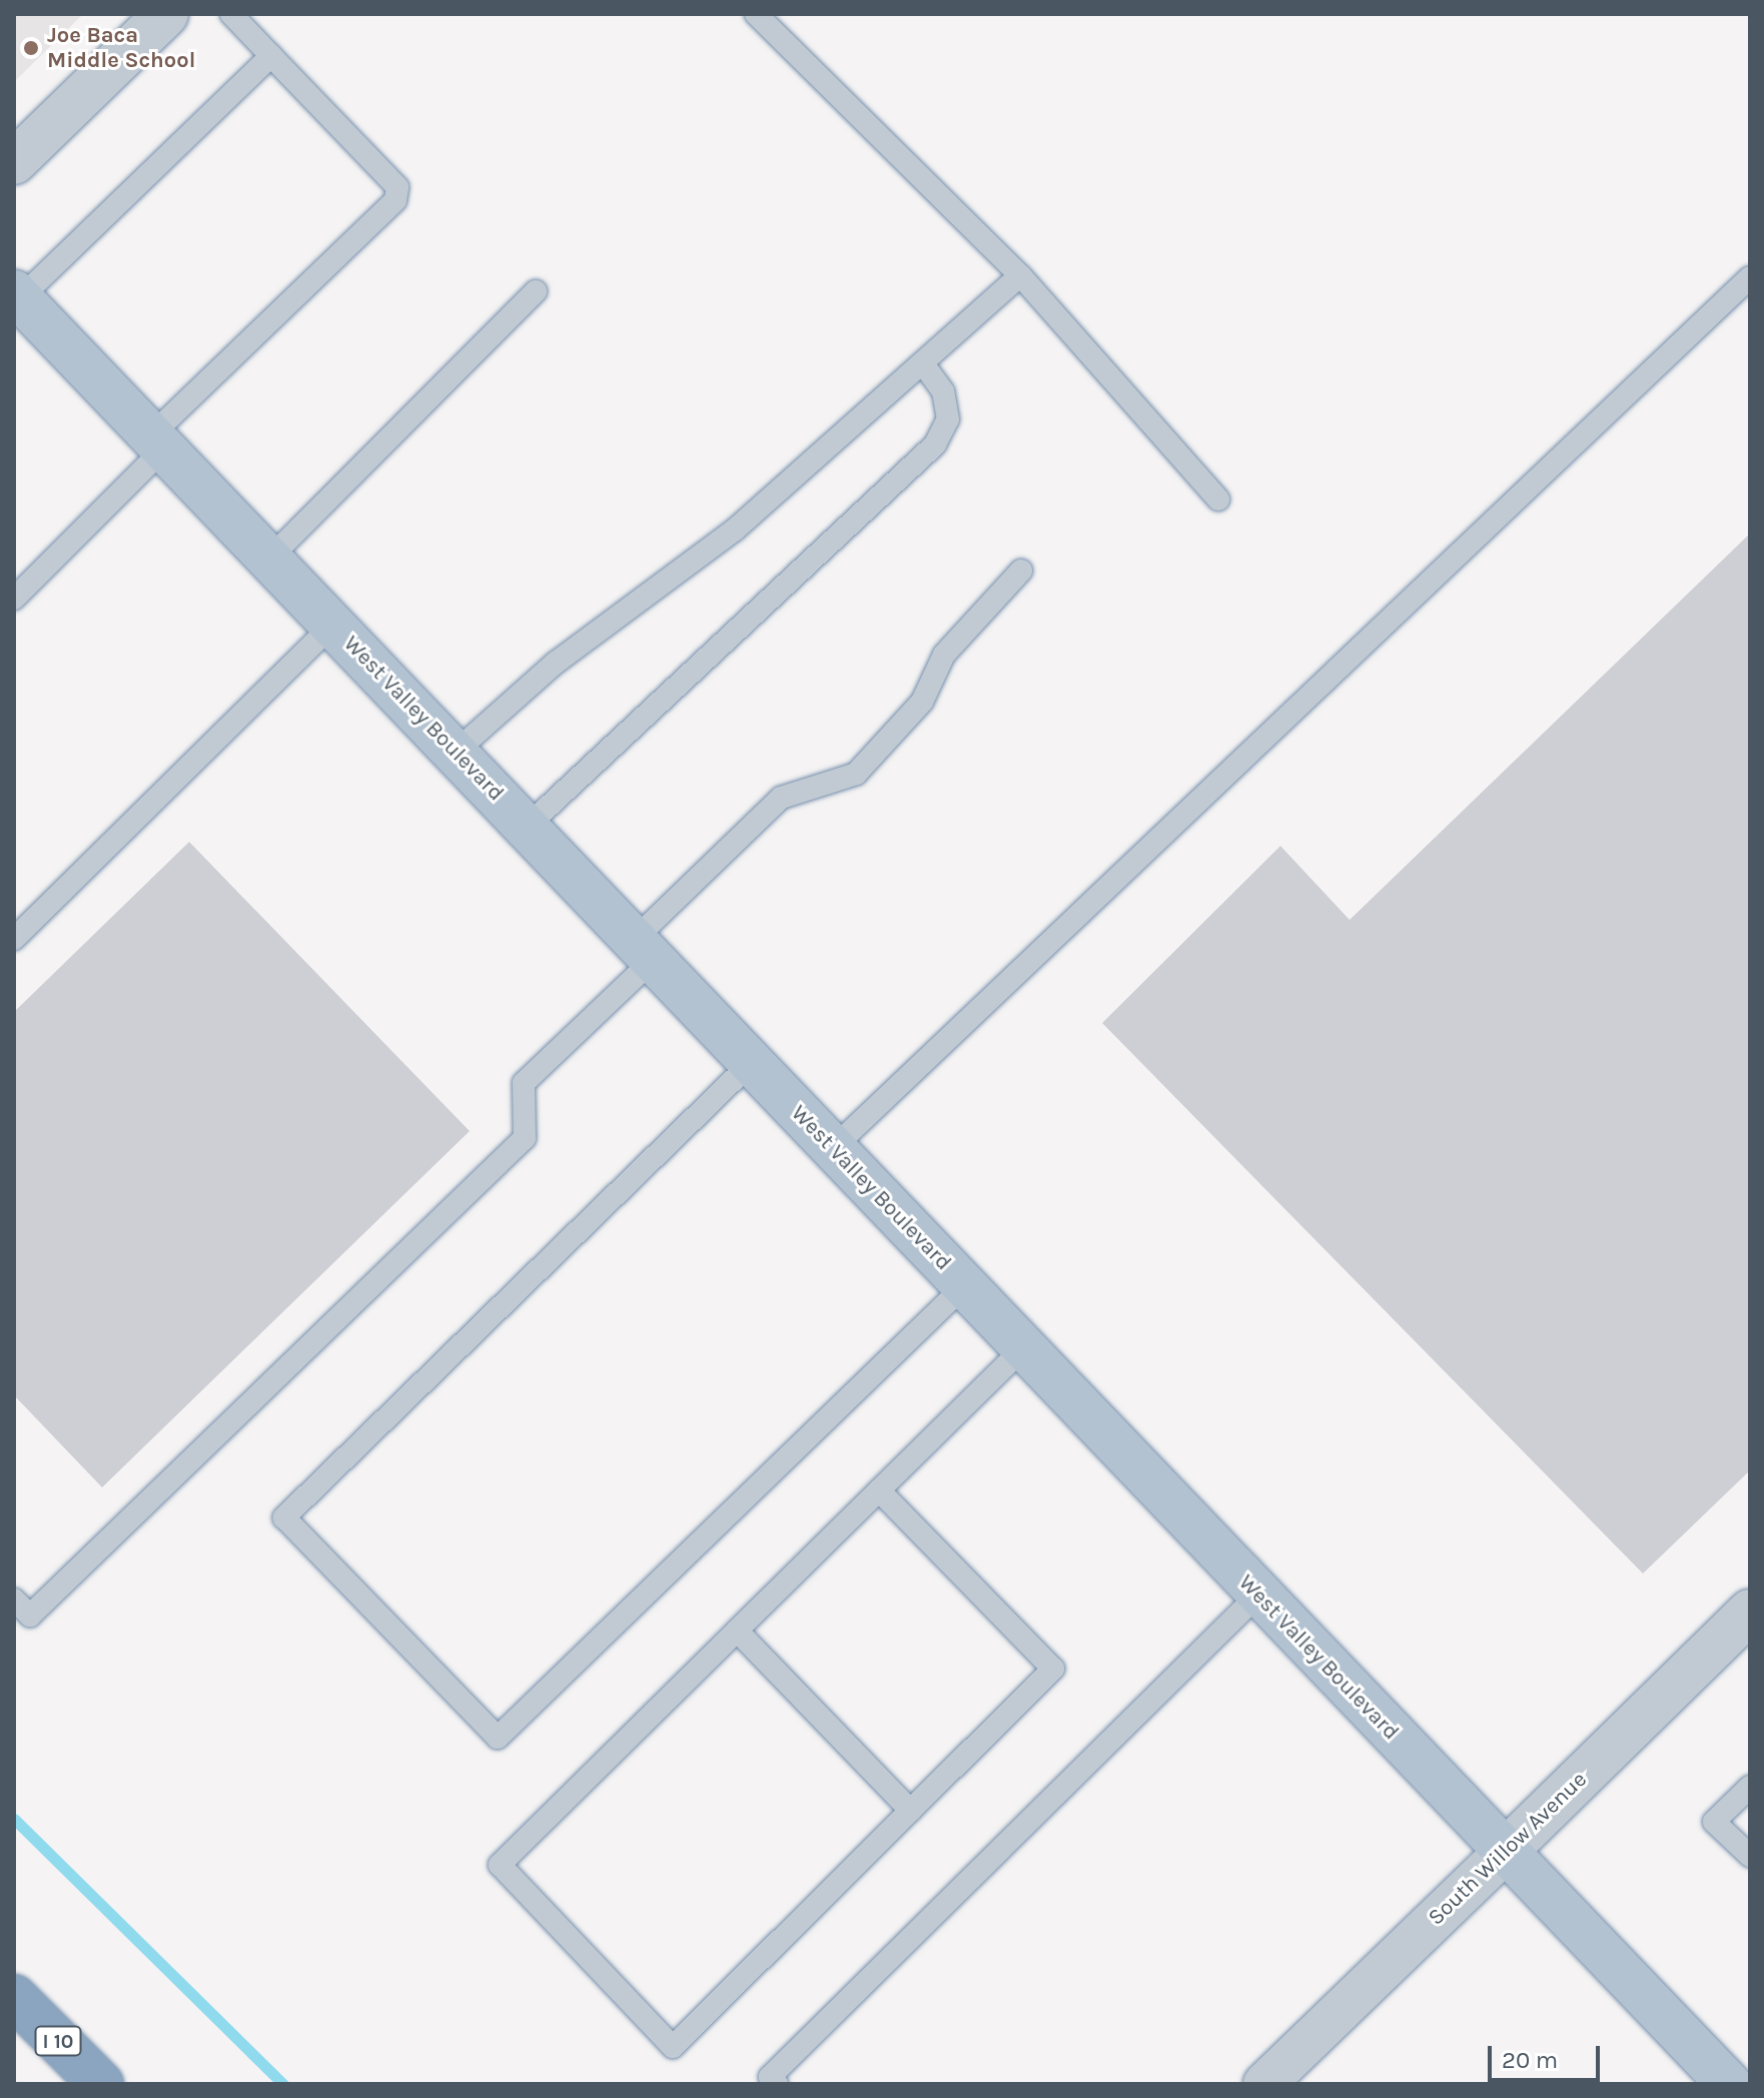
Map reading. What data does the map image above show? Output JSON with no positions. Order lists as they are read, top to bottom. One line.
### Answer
{"streets":{"highway":["I 10"],"main road":["West Valley Boulevard"],"street":["South Willow Avenue"]},"crossings":[["West Valley Boulevard","South Willow Avenue"]],"places":["Joe Baca Middle School"],"scale_bar":"20 m"}
